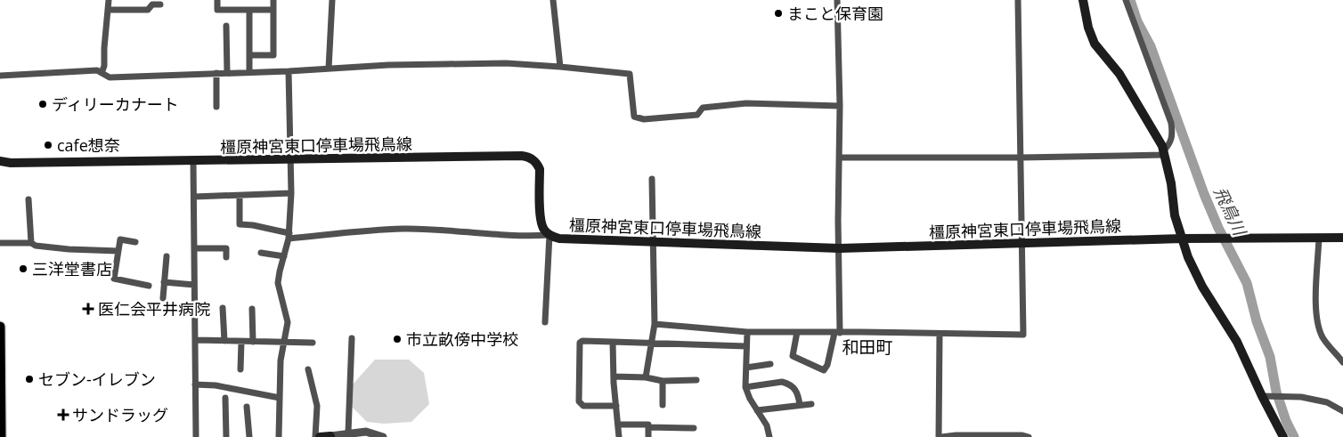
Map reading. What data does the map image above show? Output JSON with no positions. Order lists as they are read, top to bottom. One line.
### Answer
{"streets":{"main road":["橿原神宮東口停車場飛鳥線"]},"districts":["和田町"],"water":["飛鳥川"],"places":{"other":["まこと保育園","ディリーカナート","cafe想奈","三洋堂書店","市立畝傍中学校","セブン-イレブン"],"health":["医仁会平井病院","サンドラッグ"]}}
